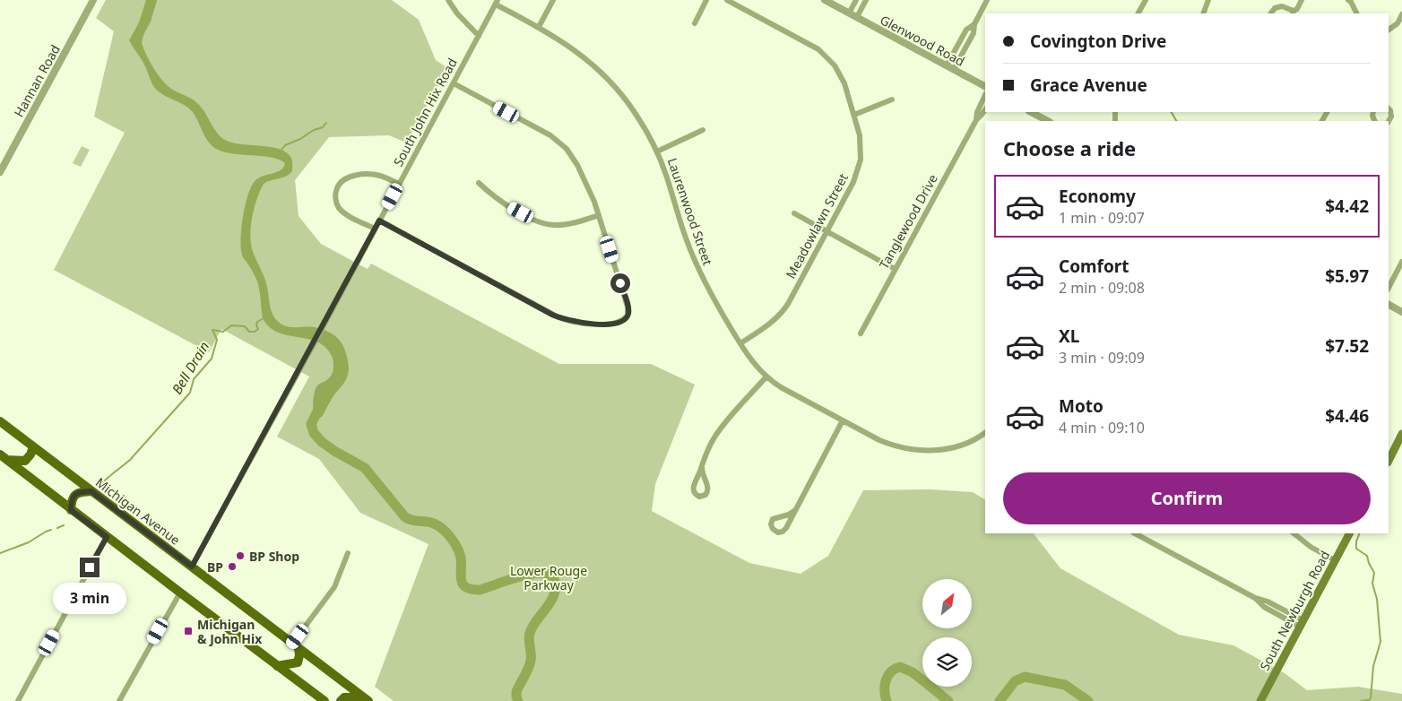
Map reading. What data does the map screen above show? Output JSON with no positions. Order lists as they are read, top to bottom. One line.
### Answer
{"streets":{"main road":["Michigan Avenue","South Newburgh Road"],"street":["Glenwood Road","Hannan Road","South John Hix Road","Laurenwood Street","Tanglewood Drive","Meadowlawn Street"]},"crossings":[["South John Hix Road","Laurenwood Street"],["South John Hix Road","Michigan Avenue"],["Laurenwood Street","Meadowlawn Street"]],"water":["Bell Drain"],"parks":["Lower Rouge Parkway"],"places":{"other":["BP Shop","BP"],"transit":["Michigan & John Hix"]},"north":"top right","page":{"banner":["Covington Drive","Grace Avenue"],"heading":"Choose a ride","list":[{"name":"Economy","note":"1 min · 09:07","value":"$4.42"},{"name":"Comfort","note":"2 min · 09:08","value":"$5.97"},{"name":"XL","note":"3 min · 09:09","value":"$7.52"},{"name":"Moto","note":"4 min · 09:10","value":"$4.46"}],"buttons":"Confirm","bubble":"3 min"}}
